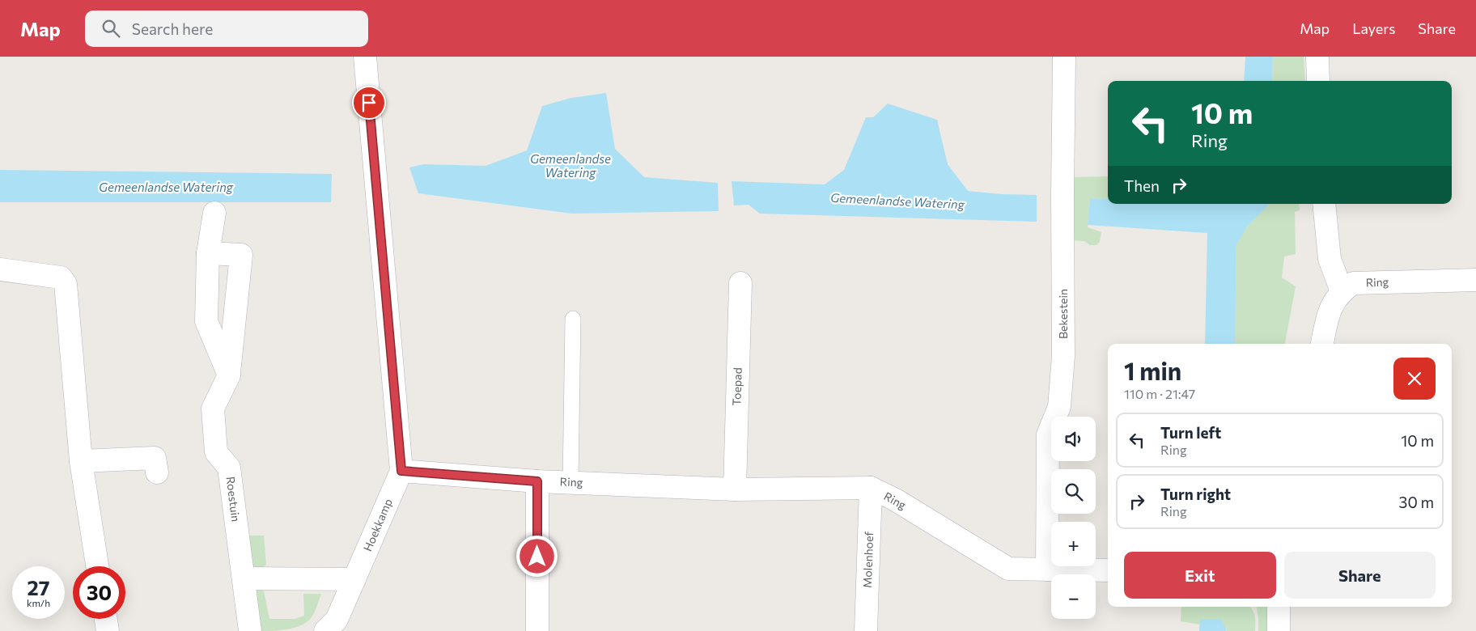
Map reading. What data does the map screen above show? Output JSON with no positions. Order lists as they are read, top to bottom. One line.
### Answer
{"streets":{"street":["Ring","Bekestein","Toepad","Roestuin","Hoekkamp","Molenhoef"]},"crossings":[["Ring","Bekestein"],["Ring","Toepad"],["Ring","Hoekkamp"],["Ring","Molenhoef"]],"water":["Gemeenlandse Watering"],"page":{"header":"Map","search":"Search here","nav":["Map","Layers","Share"],"turn":["10 m","Ring"],"then":"Then","heading":["1 min","110 m · 21:47"],"list":[{"name":"Turn left","note":"Ring","value":"10 m"},{"name":"Turn right","note":"Ring","value":"30 m"}],"map_buttons":["+","−"],"buttons":["Exit","Share"],"speed":"27 km/h","limit":"30"}}
